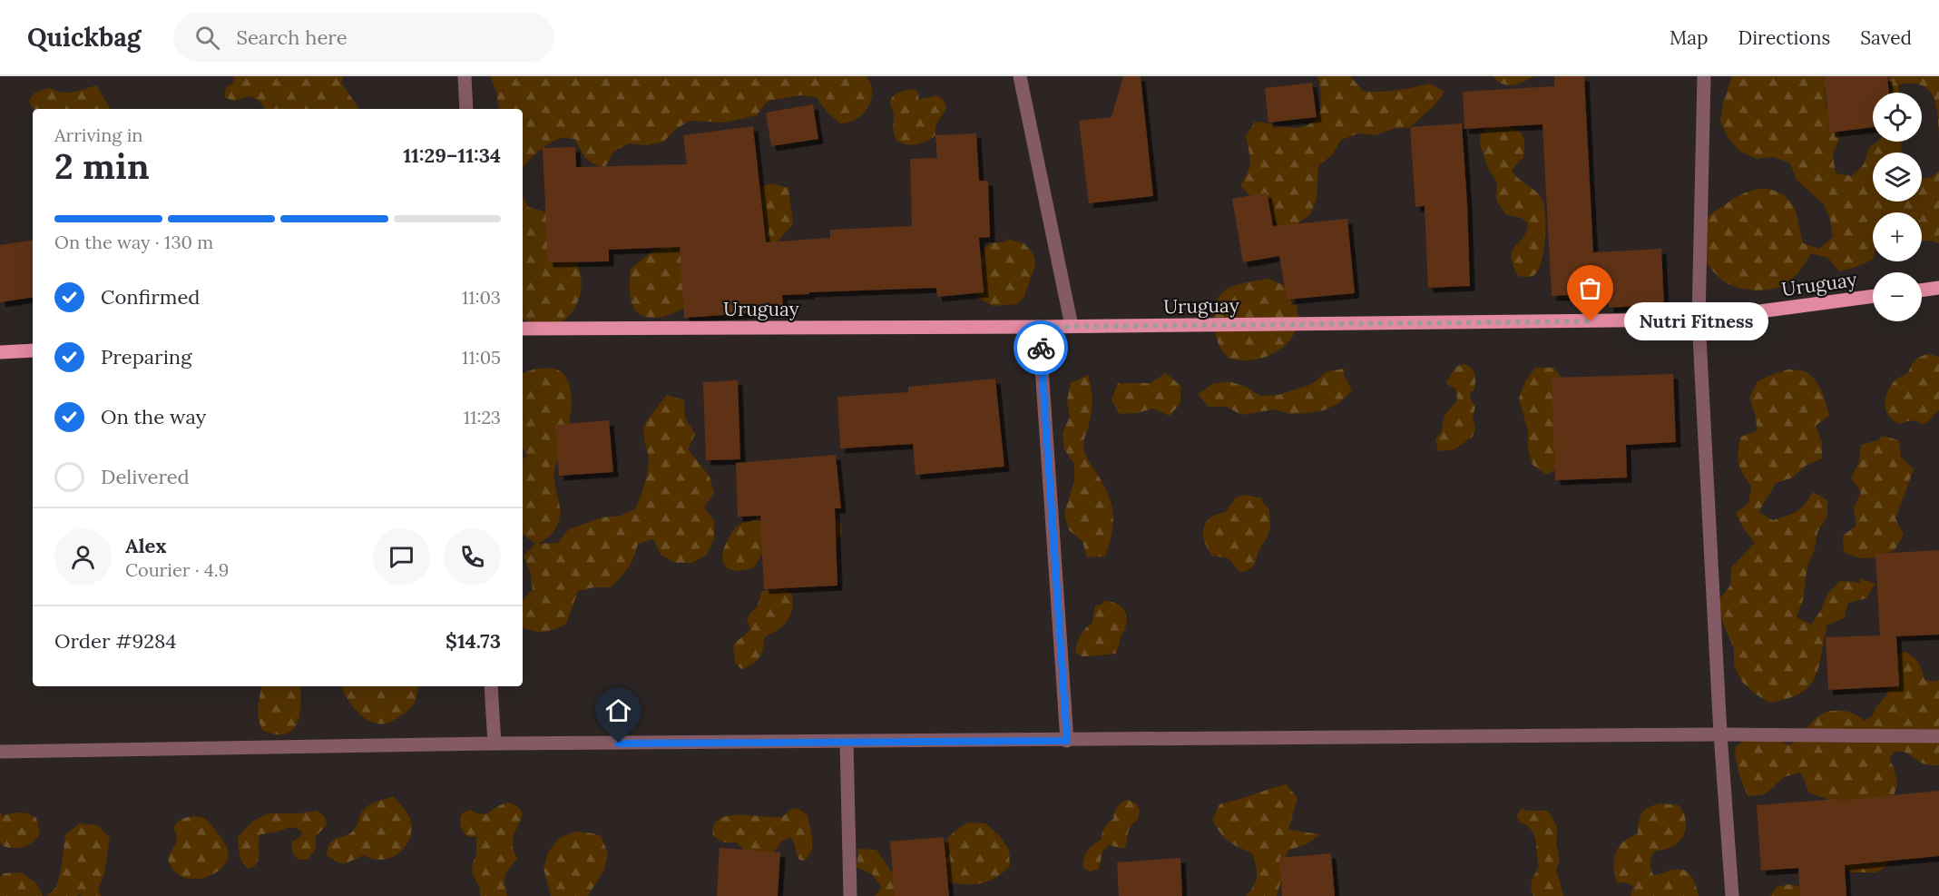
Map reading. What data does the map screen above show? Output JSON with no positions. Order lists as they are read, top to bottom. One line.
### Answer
{"streets":{"main road":["Uruguay"]},"places":["Nutri Fitness"],"page":{"header":"Quickbag","search":"Search here","nav":["Map","Directions","Saved"],"map_buttons":["+","−"],"heading":["2 min","Arriving in","11:29–11:34"],"panel":["Alex","Courier · 4.9","Order #9284","$14.73"],"bar":"On the way · 130 m","list":[["Confirmed","11:03"],["Preparing","11:05"],["On the way","11:23"],"Delivered"],"bubble":"Nutri Fitness"}}
